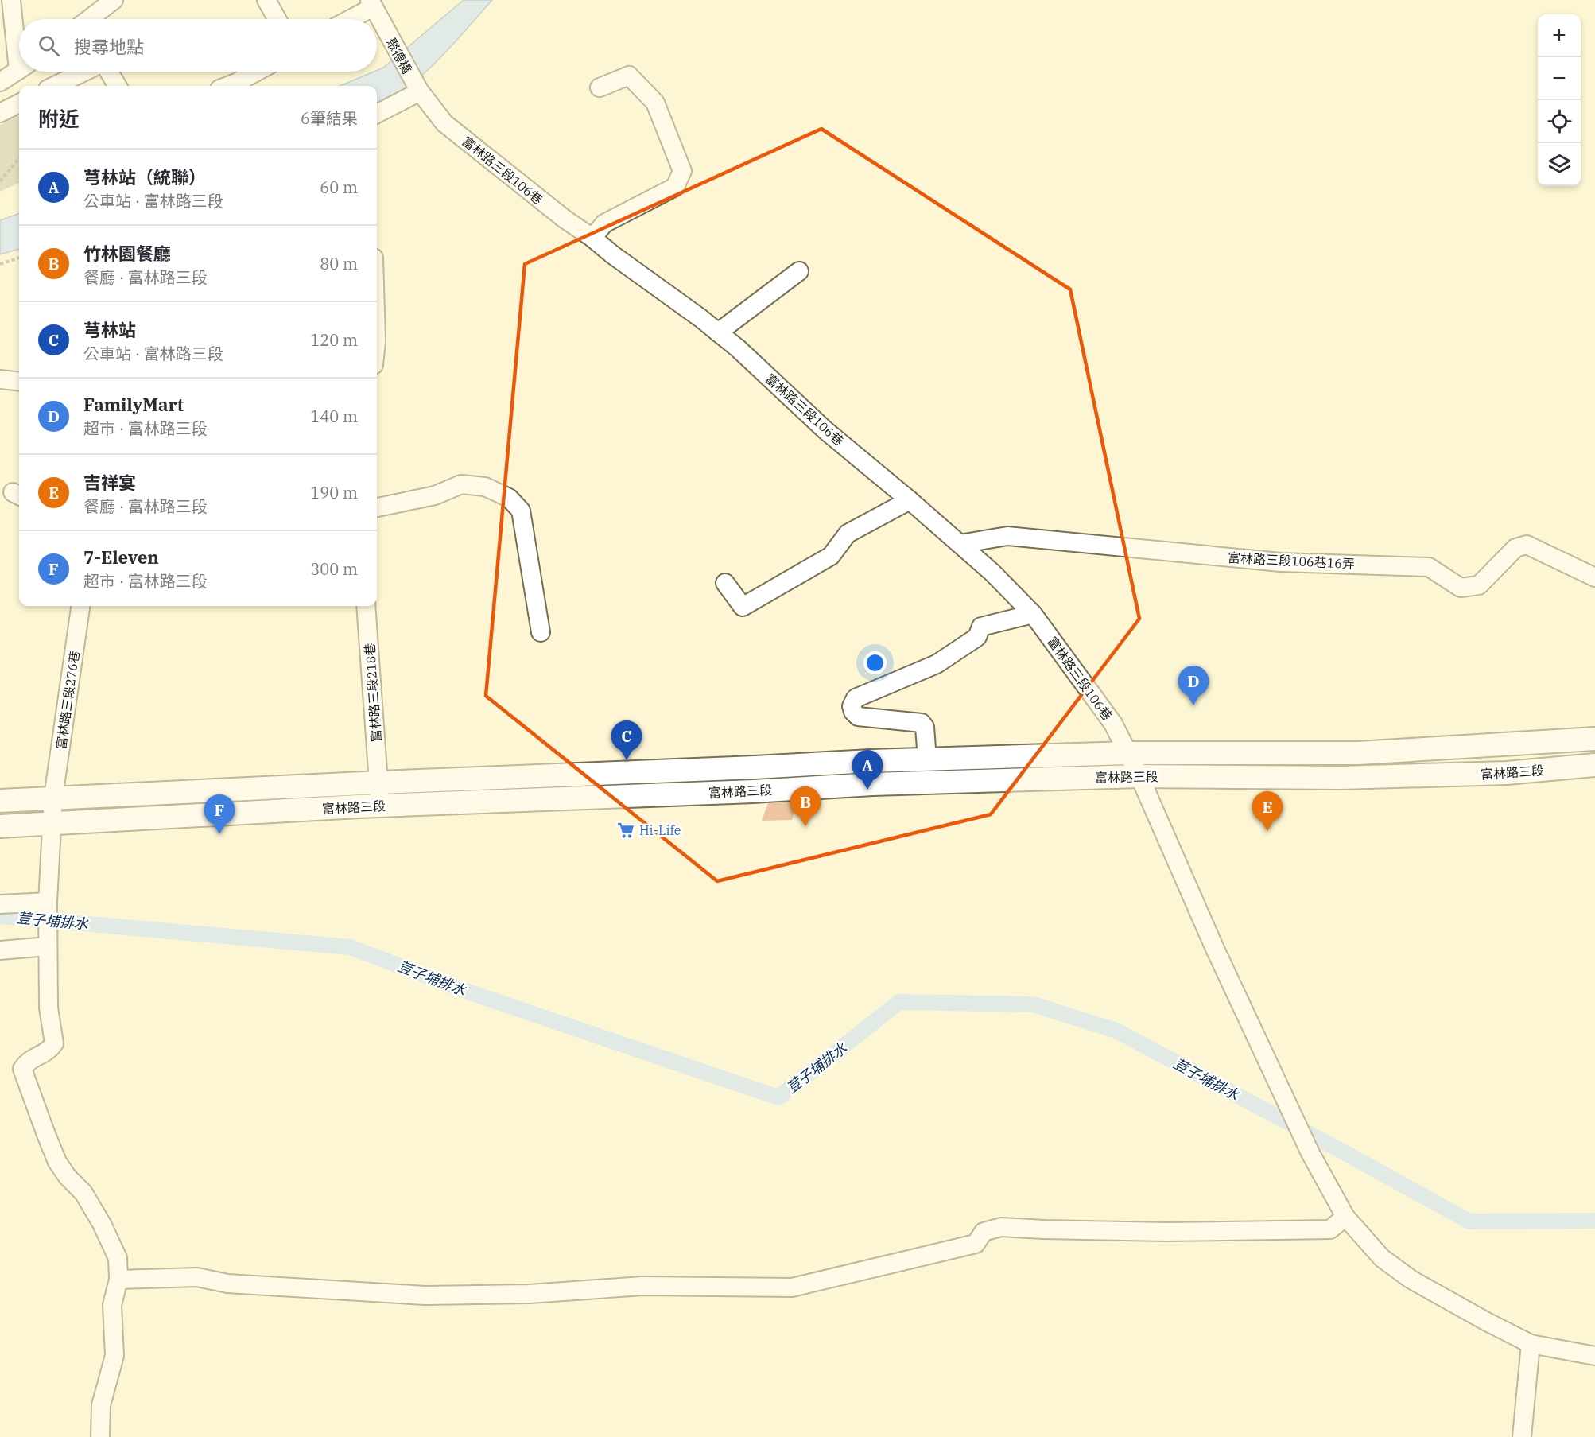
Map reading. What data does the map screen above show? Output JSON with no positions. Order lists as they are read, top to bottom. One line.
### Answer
{"streets":{"main road":["富林路三段"],"street":["聚德橋","富林路三段106巷","富林路三段106巷16弄","富林路三段218巷","富林路三段276巷"]},"crossings":[["聚德橋","富林路三段106巷"],["富林路三段106巷","富林路三段106巷16弄"],["富林路三段106巷","富林路三段"],["富林路三段218巷","富林路三段"],["富林路三段276巷","富林路三段"]],"water":["荳子埔排水"],"places":{"supermarket":["Hi-Life"]},"page":{"map_buttons":["+","−"],"search":"搜尋地點","heading":["附近","6筆結果"],"list":[{"mark":"A","name":"芎林站（統聯）","note":"公車站 · 富林路三段","value":"60 m"},{"mark":"B","name":"竹林園餐廳","note":"餐廳 · 富林路三段","value":"80 m"},{"mark":"C","name":"芎林站","note":"公車站 · 富林路三段","value":"120 m"},{"mark":"D","name":"FamilyMart","note":"超市 · 富林路三段","value":"140 m"},{"mark":"E","name":"吉祥宴","note":"餐廳 · 富林路三段","value":"190 m"},{"mark":"F","name":"7-Eleven","note":"超市 · 富林路三段","value":"300 m"}],"pins":["D","C","A","B","E","F"]}}
